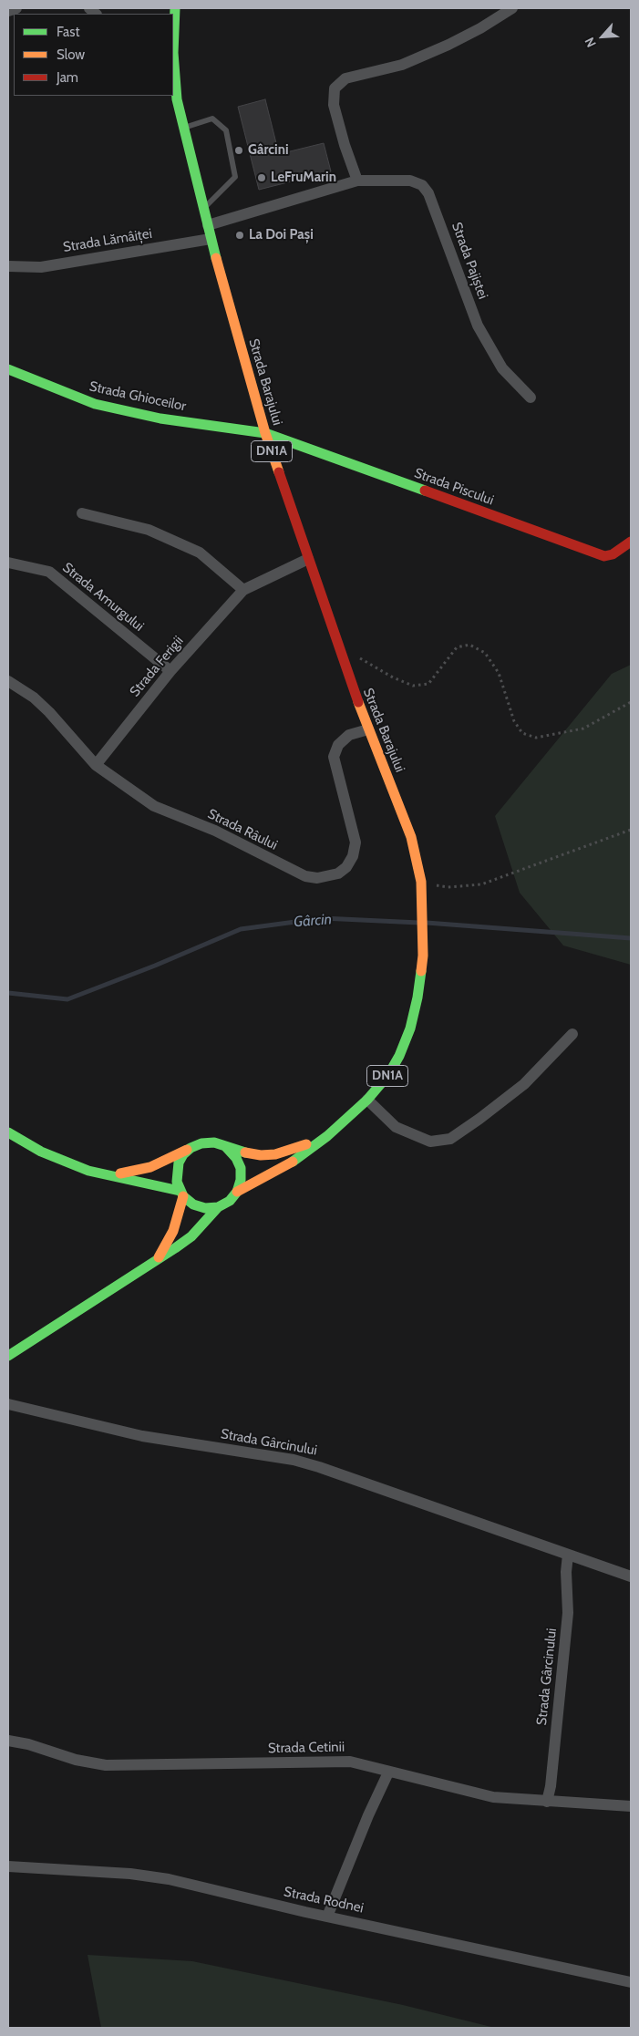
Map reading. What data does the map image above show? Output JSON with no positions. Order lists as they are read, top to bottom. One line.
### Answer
{"streets":{"main road":["Strada Barajului","Strada Ghioceilor","DN1A","Strada Piscului"],"street":["Strada Lămâiței","Strada Pajiștei","Strada Amurgului","Strada Ferigii","Strada Râului","Strada Gârcinului","Strada Cetinii","Strada Rodnei"]},"crossings":[["Strada Lămâiței","Strada Barajului"],["Strada Pajiștei","Strada Barajului"],["Strada Barajului","Strada Ghioceilor"],["Strada Barajului","DN1A"],["Strada Barajului","Strada Piscului"],["Strada Barajului","Strada Ferigii"],["Strada Barajului","Strada Râului"],["Strada Ghioceilor","Strada Piscului"],["Strada Amurgului","Strada Ferigii"],["Strada Ferigii","Strada Râului"],["Strada Gârcinului","Strada Cetinii"]],"water":["Gârcin"],"places":["Gârcini","LeFruMarin","La Doi Pași"],"legend":["Fast","Slow","Jam"],"north":"bottom left"}
